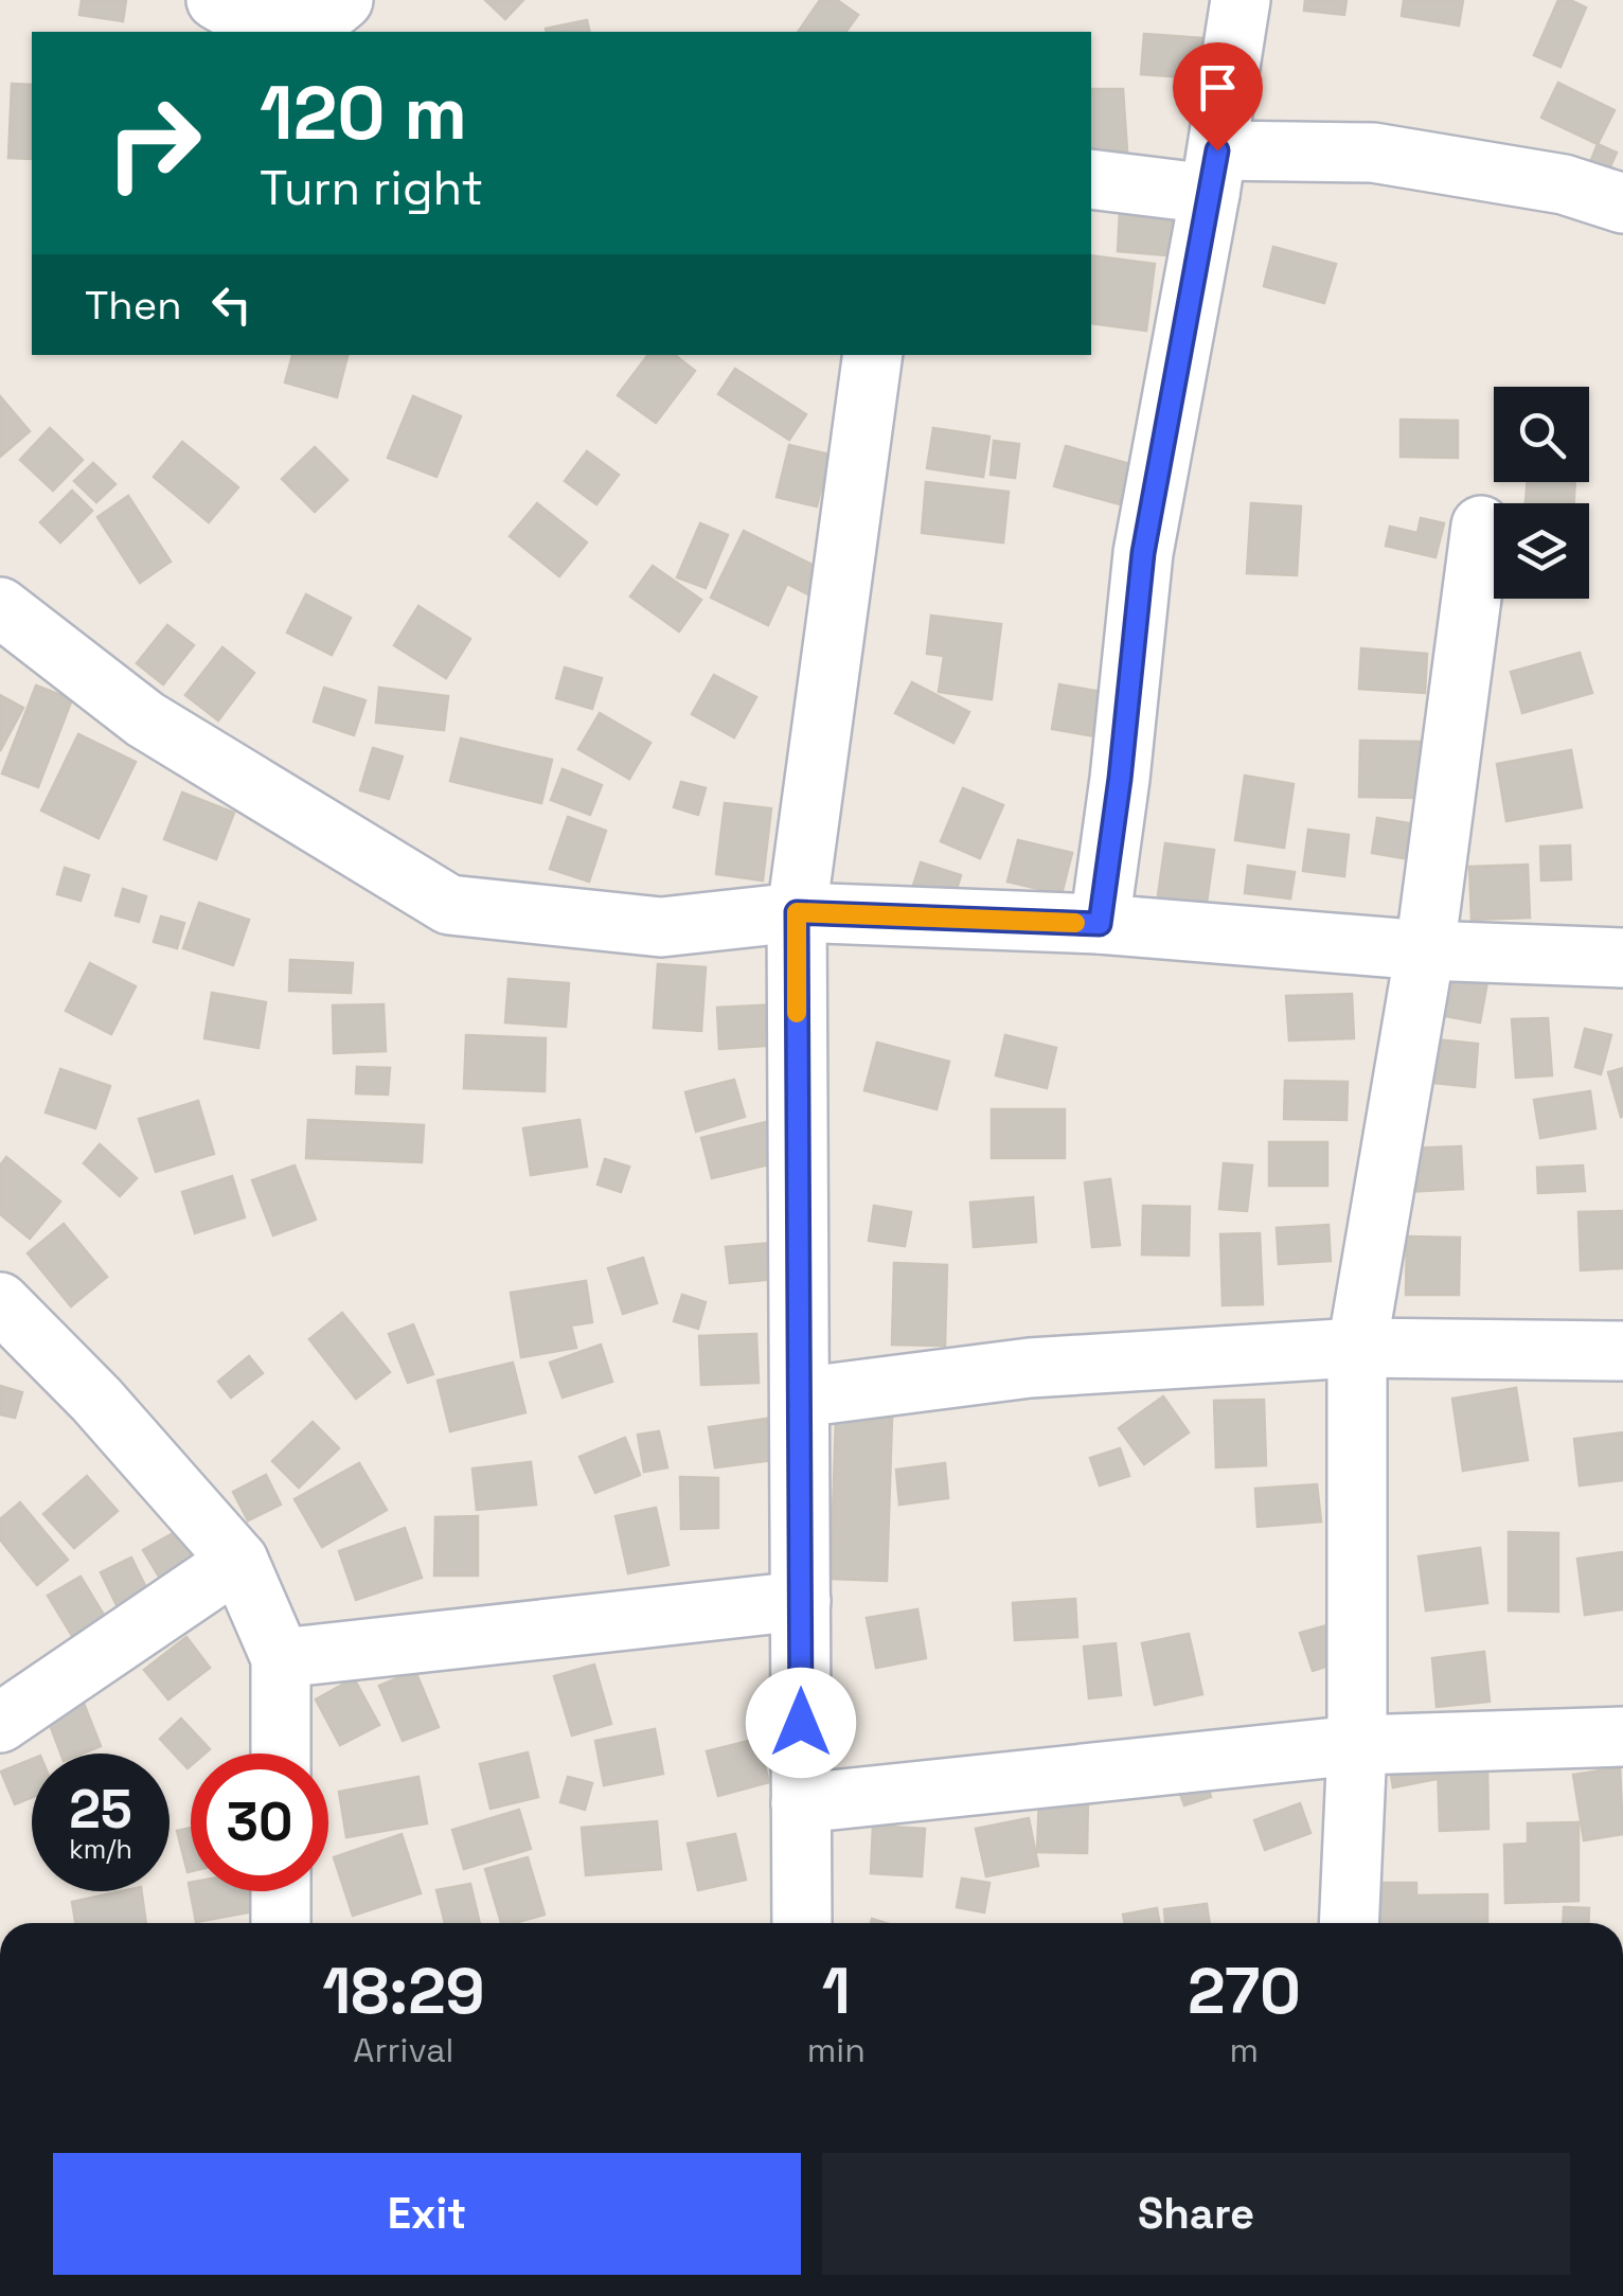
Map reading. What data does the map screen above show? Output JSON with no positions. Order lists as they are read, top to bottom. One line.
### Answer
{"page":{"turn":["120 m","Turn right"],"then":"Then","speed":"25 km/h","limit":"30","eta":["18:29","Arrival","1","min","270","m"],"buttons":["Exit","Share"]}}
